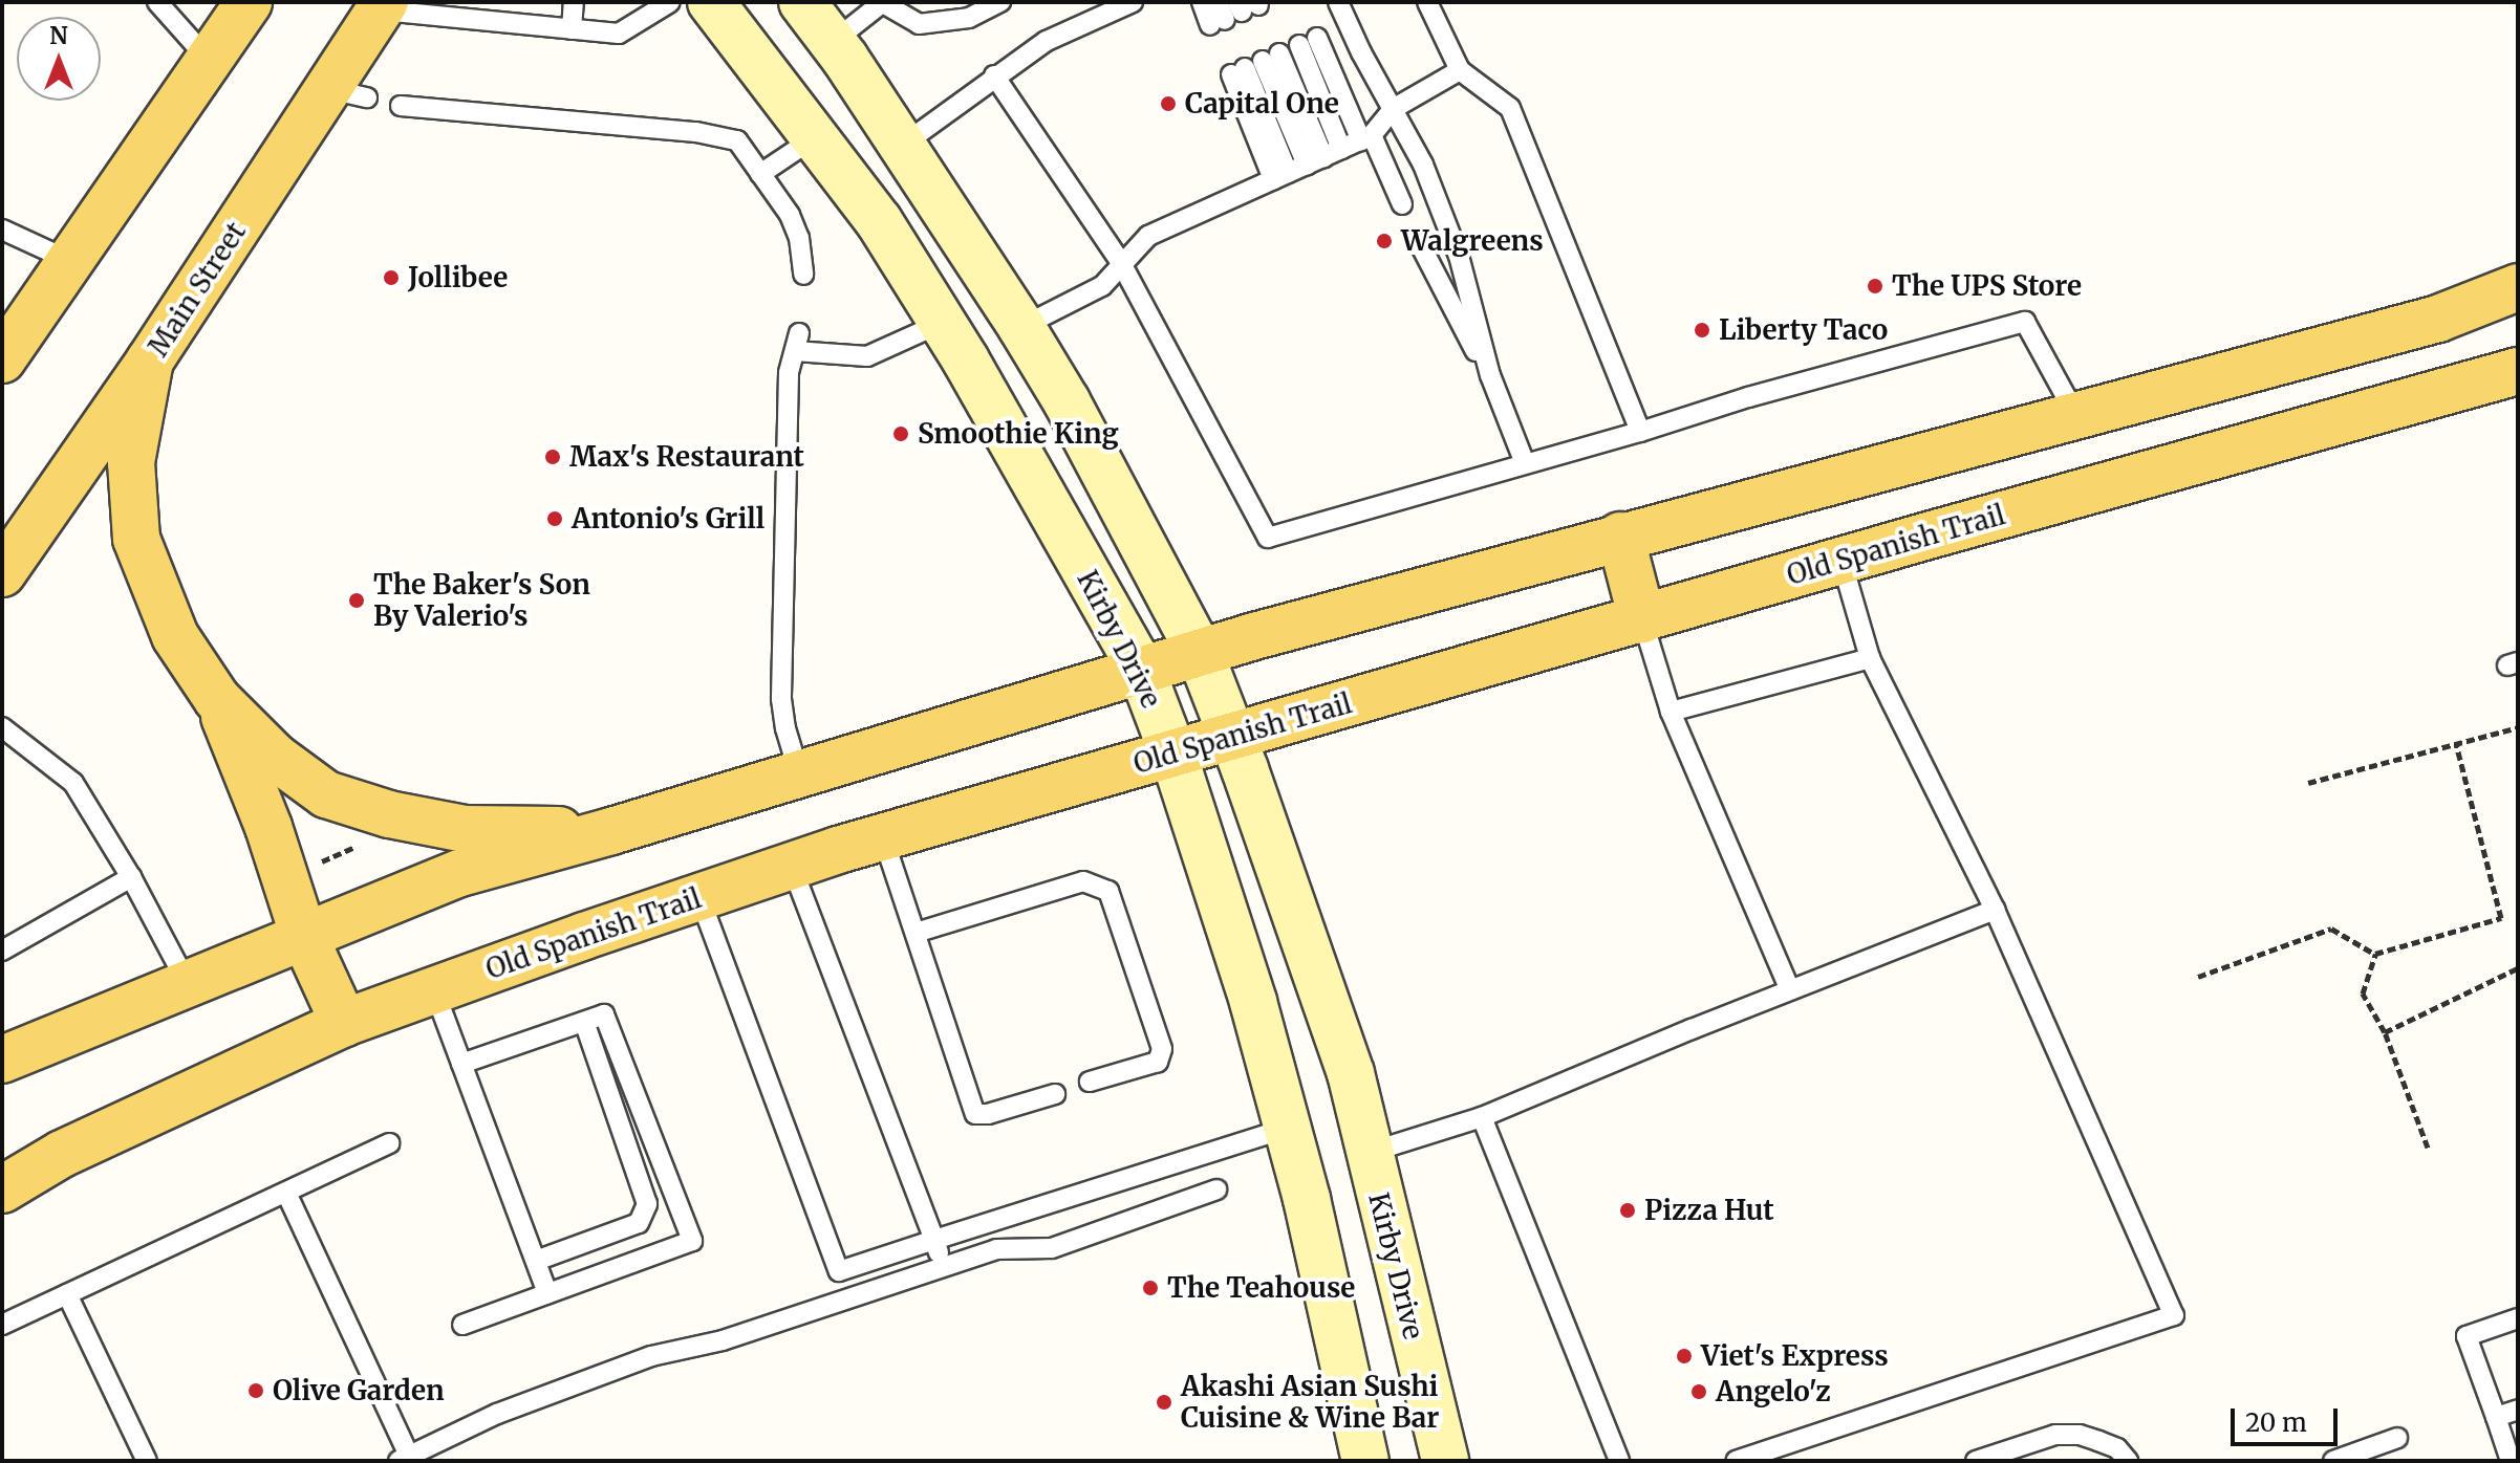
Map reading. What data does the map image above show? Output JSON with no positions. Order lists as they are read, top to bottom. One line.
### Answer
{"streets":{"main road":["Main Street","Old Spanish Trail","Kirby Drive"]},"crossings":[["Old Spanish Trail","Kirby Drive"]],"places":["Capital One","Walgreens","Jollibee","The UPS Store","Liberty Taco","Smoothie King","Max's Restaurant","Antonio's Grill","The Baker's Son By Valerio's","Pizza Hut","The Teahouse","Viet's Express","Olive Garden","Angelo'z","Akashi Asian Sushi Cuisine & Wine Bar"],"scale_bar":"20 m","north":"top"}
